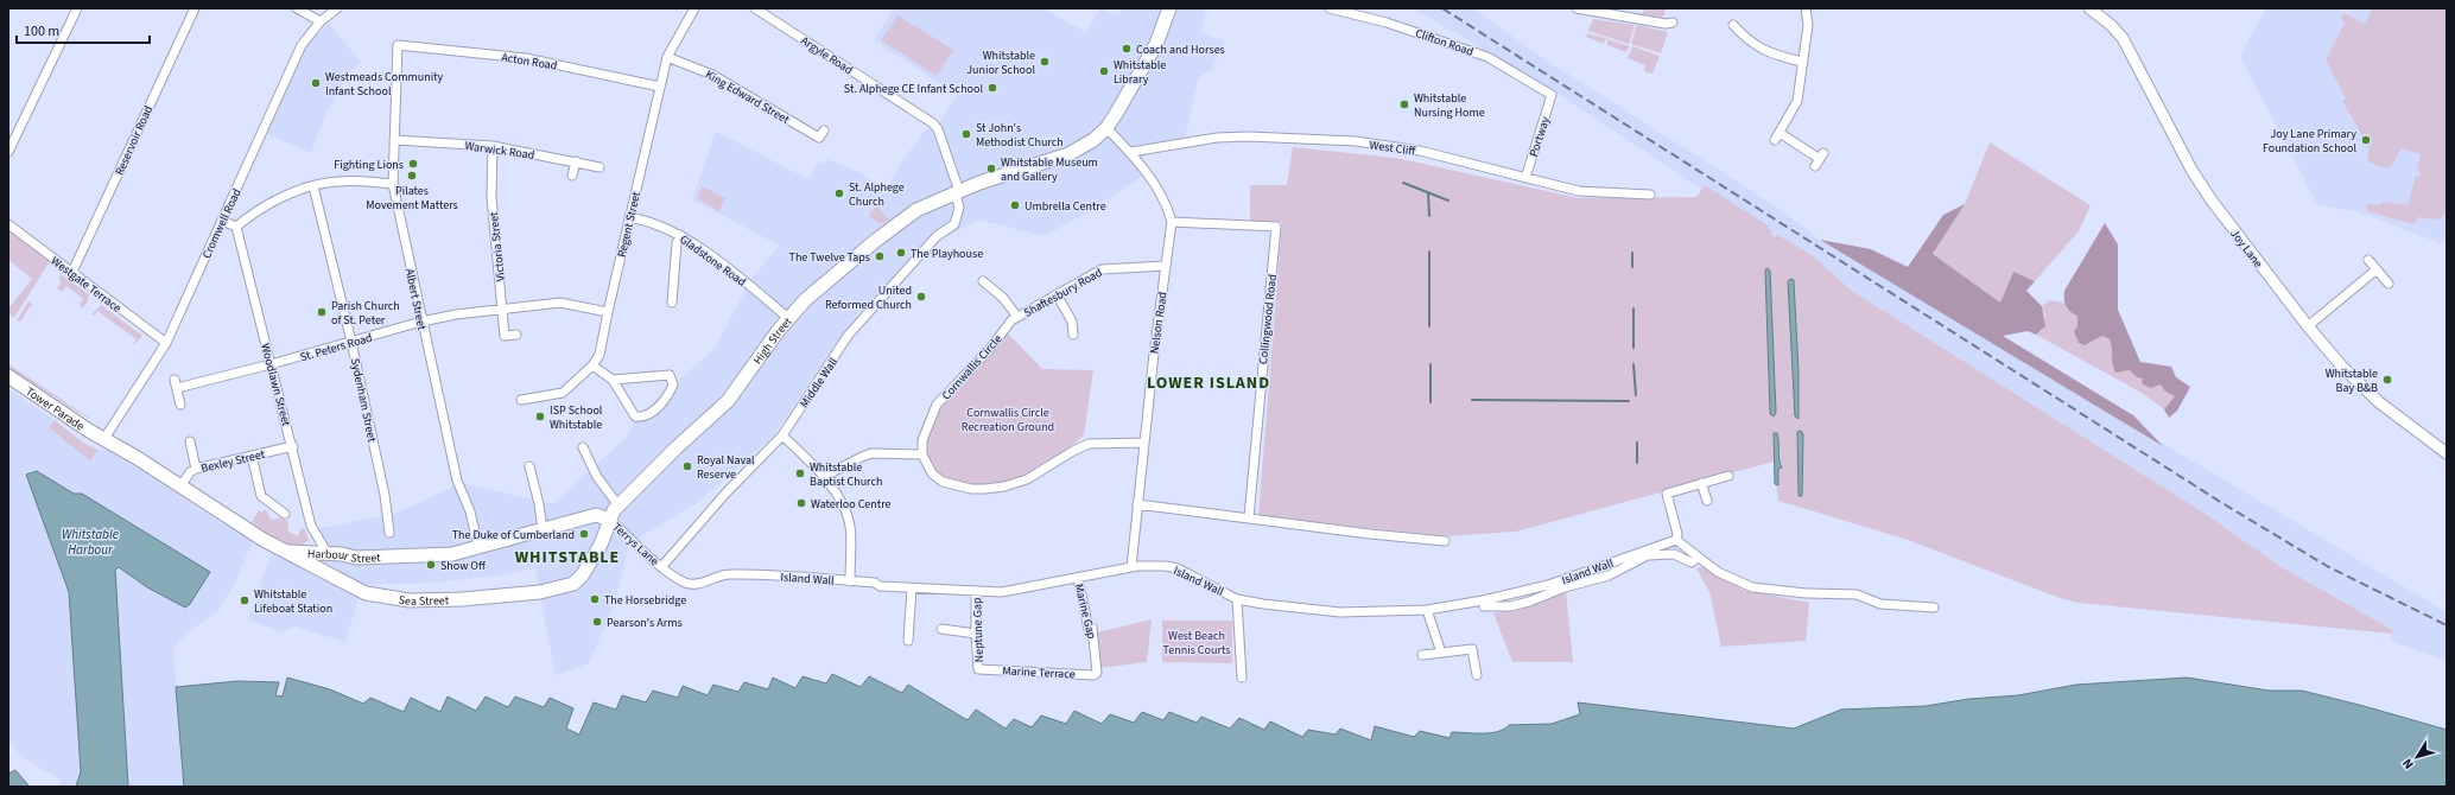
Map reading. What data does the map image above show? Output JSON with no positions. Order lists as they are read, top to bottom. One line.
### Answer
{"streets":{"main road":["High Street","Tower Parade","Harbour Street","Sea Street"],"street":["Clifton Road","Argyle Road","Acton Road","King Edward Street","Portway","Reservoir Road","West Cliff","Warwick Road","Cromwell Road","Regent Street","Victoria Street","Joy Lane","Gladstone Road","Westgate Terrace","Shaftesbury Road","Albert Street","Collingwood Road","Nelson Road","St. Peters Road","Cornwallis Circle","Middle Wall","Woodlawn Street","Sydenham Street","Bexley Street","Terrys Lane","Island Wall","Marine Gap","Neptune Gap","Marine Terrace"]},"crossings":[["Clifton Road","Portway"],["Argyle Road","High Street"],["Argyle Road","Middle Wall"],["Acton Road","Regent Street"],["Acton Road","Albert Street"],["King Edward Street","Regent Street"],["Portway","West Cliff"],["Reservoir Road","Westgate Terrace"],["West Cliff","Nelson Road"],["Warwick Road","Victoria Street"],["Warwick Road","Albert Street"],["Cromwell Road","Westgate Terrace"],["Cromwell Road","Tower Parade"],["Regent Street","Gladstone Road"],["Regent Street","St. Peters Road"],["Victoria Street","St. Peters Road"],["Gladstone Road","High Street"],["Shaftesbury Road","Nelson Road"],["Shaftesbury Road","Cornwallis Circle"],["Albert Street","St. Peters Road"],["Albert Street","Harbour Street"],["Collingwood Road","Nelson Road"],["Nelson Road","High Street"],["Nelson Road","Island Wall"],["High Street","Middle Wall"],["High Street","Terrys Lane"],["High Street","Harbour Street"],["High Street","Sea Street"],["St. Peters Road","Woodlawn Street"],["St. Peters Road","Sydenham Street"],["Middle Wall","Terrys Lane"],["Middle Wall","Island Wall"],["Woodlawn Street","Bexley Street"],["Woodlawn Street","Harbour Street"],["Terrys Lane","Harbour Street"],["Terrys Lane","Island Wall"],["Harbour Street","Sea Street"],["Island Wall","Marine Gap"],["Island Wall","Neptune Gap"],["Marine Gap","Marine Terrace"],["Neptune Gap","Marine Terrace"]],"districts":["LOWER ISLAND","WHITSTABLE"],"water":["Whitstable Harbour"],"parks":["Cornwallis Circle Recreation Ground","West Beach Tennis Courts"],"places":["Coach and Horses","Whitstable Junior School","Whitstable Library","Westmeads Community Infant School","St. Alphege CE Infant School","Whitstable Nursing Home","St John's Methodist Church","Joy Lane Primary Foundation School","Fighting Lions","Whitstable Museum and Gallery","Pilates Movement Matters","St. Alphege Church","Umbrella Centre","The Playhouse","The Twelve Taps","United Reformed Church","Parish Church of St. Peter","Whitstable Bay B&B","ISP School Whitstable","Royal Naval Reserve","Whitstable Baptist Church","Waterloo Centre","The Duke of Cumberland","Show Off","The Horsebridge","Whitstable Lifeboat Station","Pearson's Arms"],"scale_bar":"100 m","north":"bottom left"}
